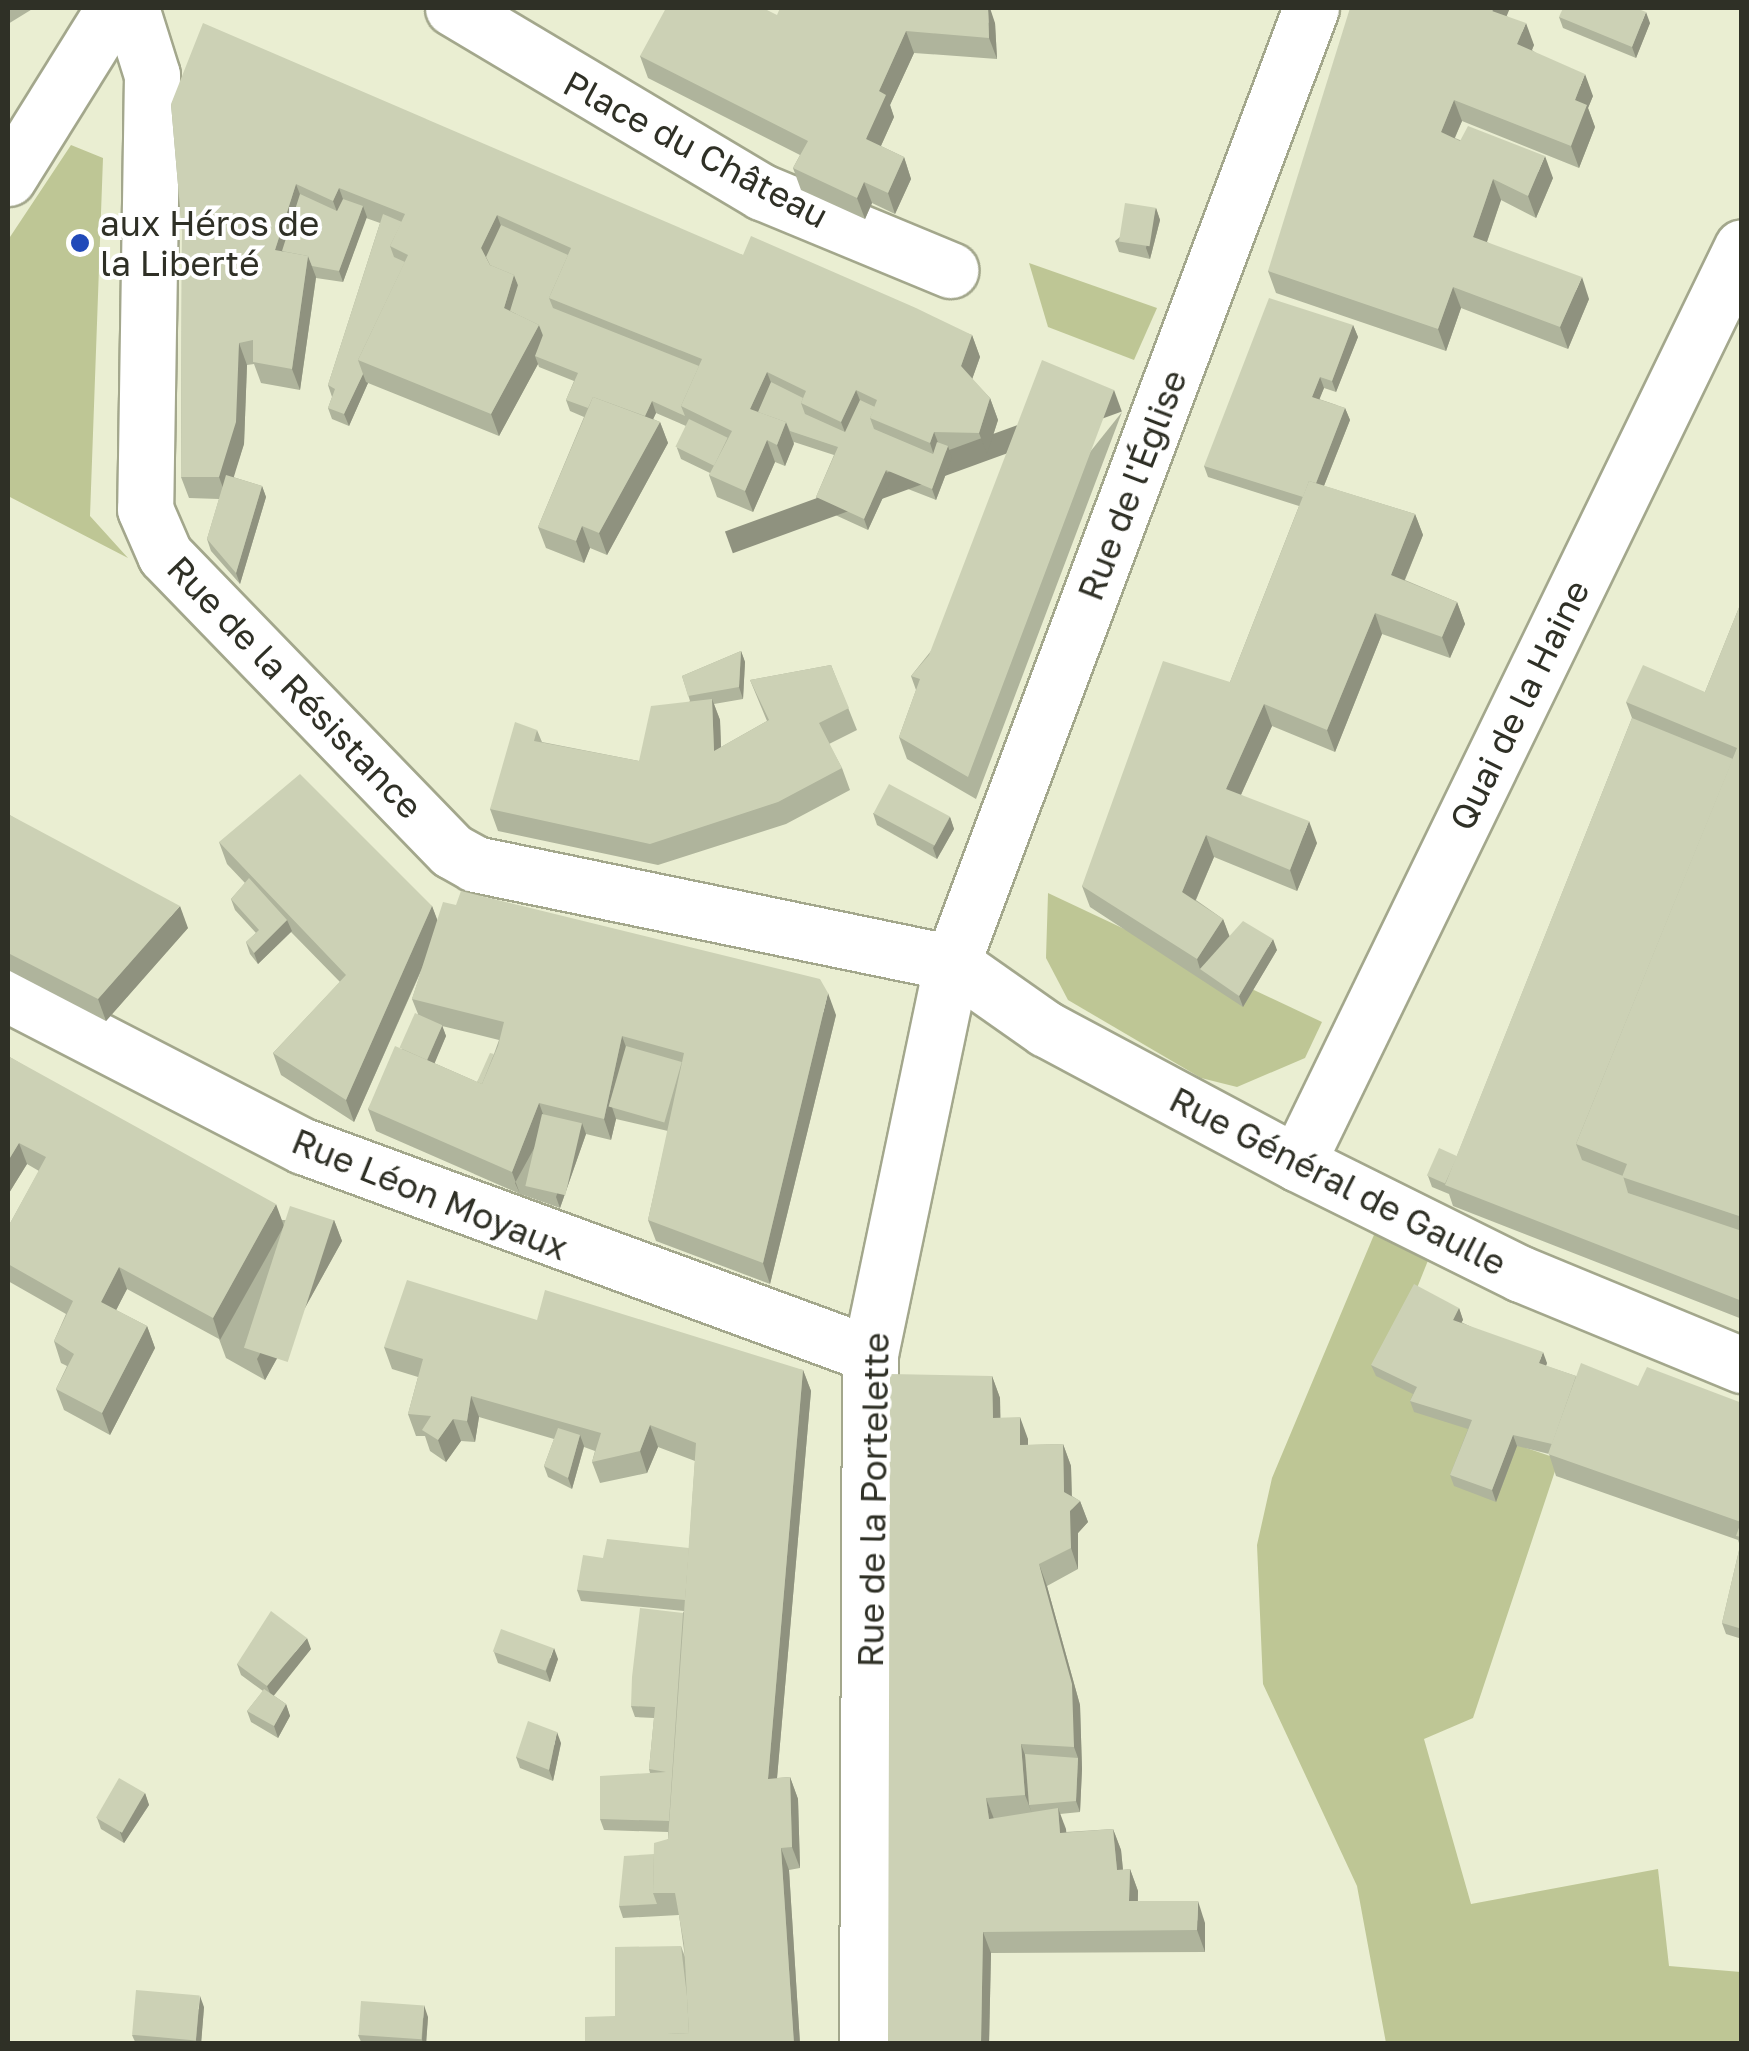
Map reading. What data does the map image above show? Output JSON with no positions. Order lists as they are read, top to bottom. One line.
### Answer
{"streets":{"street":["Place du Château","Rue de l'Église","Rue de la Résistance","Quai de la Haine","Rue Général de Gaulle","Rue Léon Moyaux","Rue de la Portelette"]},"crossings":[["Rue de l'Église","Rue de la Résistance"],["Rue de l'Église","Rue Général de Gaulle"],["Rue de l'Église","Rue de la Portelette"],["Rue de la Résistance","Rue Général de Gaulle"],["Rue de la Résistance","Rue de la Portelette"],["Quai de la Haine","Rue Général de Gaulle"],["Rue Général de Gaulle","Rue de la Portelette"],["Rue Léon Moyaux","Rue de la Portelette"]],"places":["aux Héros de la Liberté"]}
